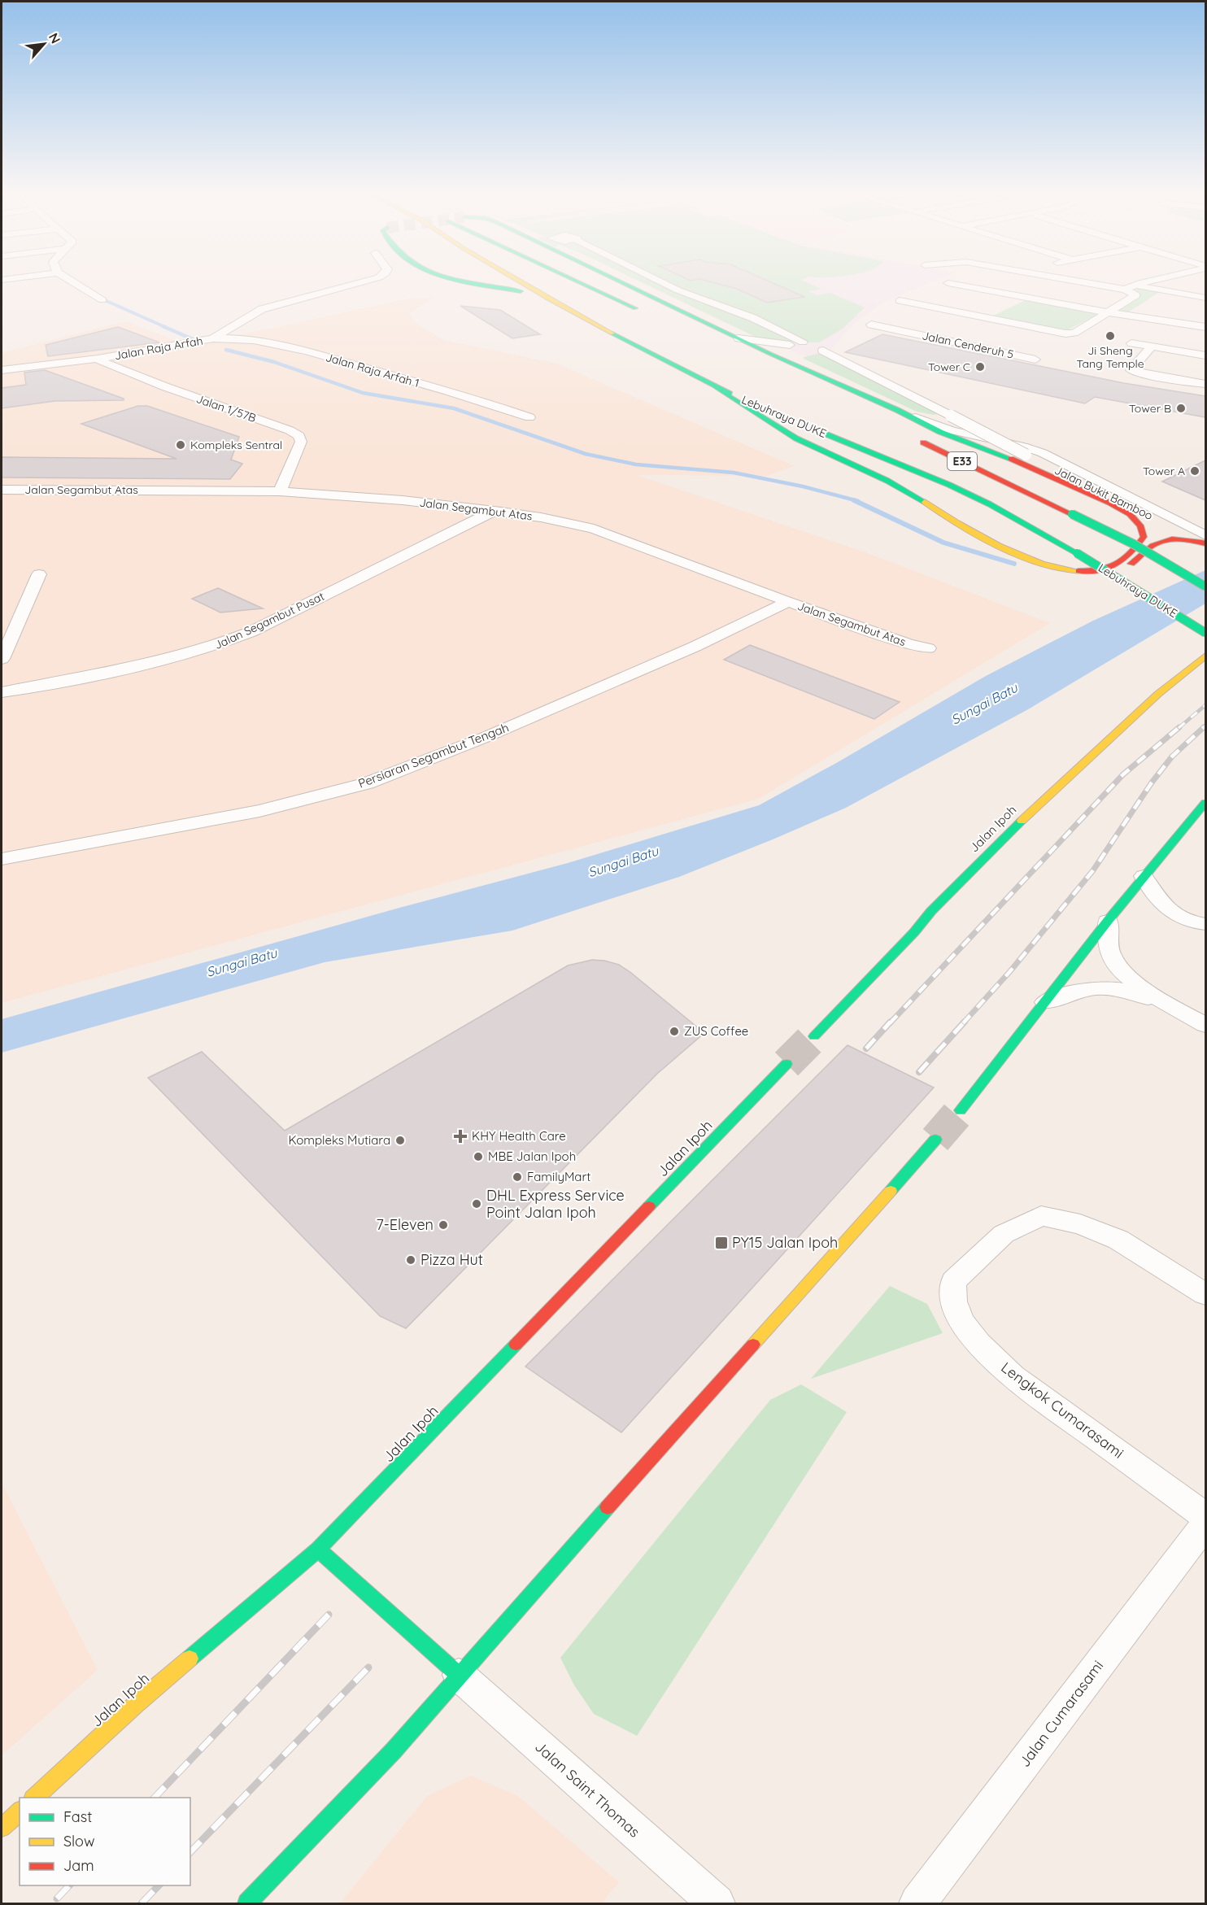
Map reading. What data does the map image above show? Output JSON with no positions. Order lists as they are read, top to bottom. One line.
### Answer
{"streets":{"main road":["Lebuhraya DUKE","E33","Jalan Ipoh"],"street":["Jalan Cenderuh 5","Jalan Raja Arfah","Jalan Raja Arfah 1","Jalan 1/57B","Jalan Segambut Atas","Jalan Bukit Bamboo","Jalan Segambut Pusat","Persiaran Segambut Tengah","Lengkok Cumarasami","Jalan Cumarasami","Jalan Saint Thomas"]},"crossings":[["Jalan Raja Arfah","Jalan Raja Arfah 1"],["Jalan Raja Arfah","Jalan 1/57B"],["Jalan 1/57B","Jalan Segambut Atas"],["Jalan Segambut Atas","Jalan Segambut Pusat"],["Jalan Segambut Atas","Persiaran Segambut Tengah"]],"water":["Sungai Batu"],"places":{"other":["Ji Sheng Tang Temple","Tower C","Tower B","Kompleks Sentral","Tower A","ZUS Coffee","Kompleks Mutiara","MBE Jalan Ipoh","FamilyMart","DHL Express Service Point Jalan Ipoh","7-Eleven","Pizza Hut"],"health":["KHY Health Care"],"transit":["PY15 Jalan Ipoh"]},"legend":["Fast","Slow","Jam"],"north":"top right"}
